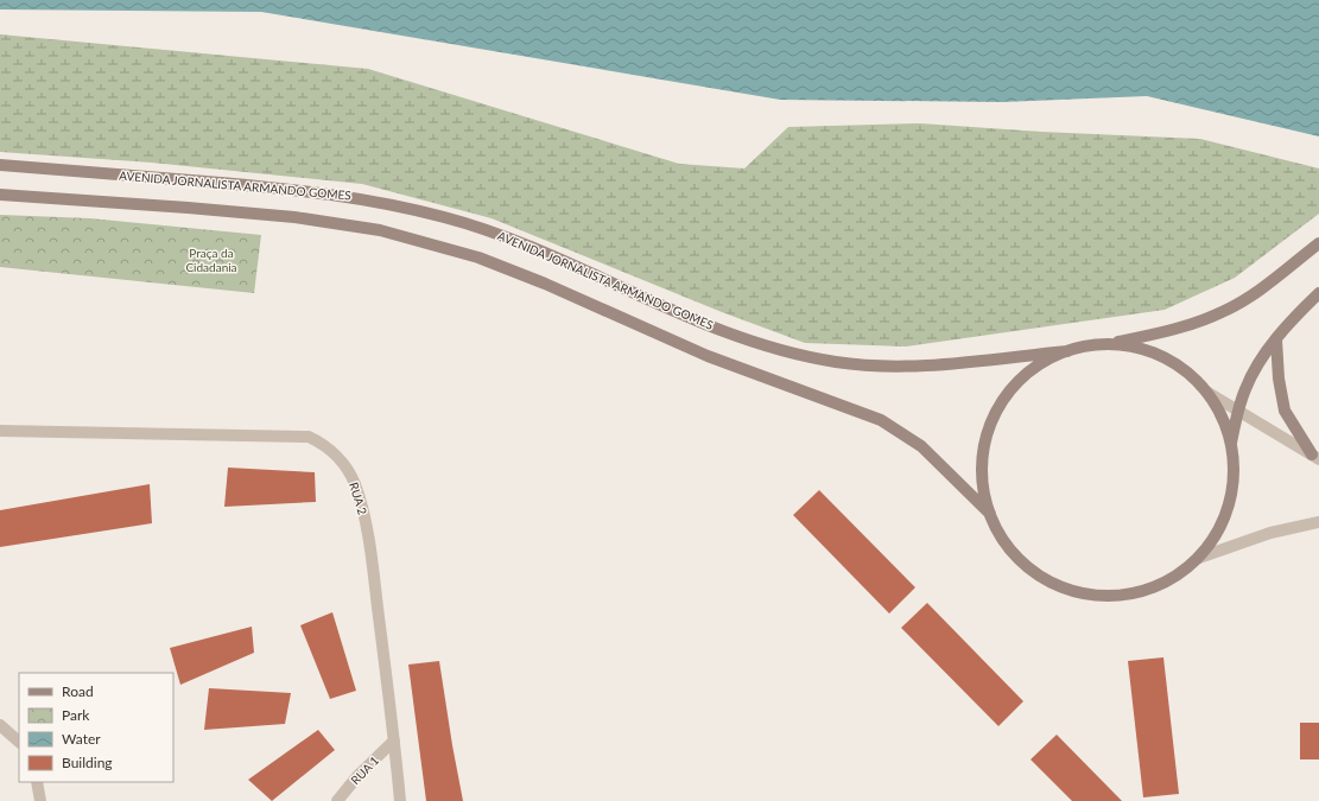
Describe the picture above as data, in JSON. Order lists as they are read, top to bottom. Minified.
{"streets":{"main road":["AVENIDA JORNALISTA ARMANDO GOMES"],"street":["RUA 2","RUA 1"]},"crossings":[["RUA 2","RUA 1"]],"parks":["Praça da Cidadania"],"legend":["Road","Park","Water","Building"]}
